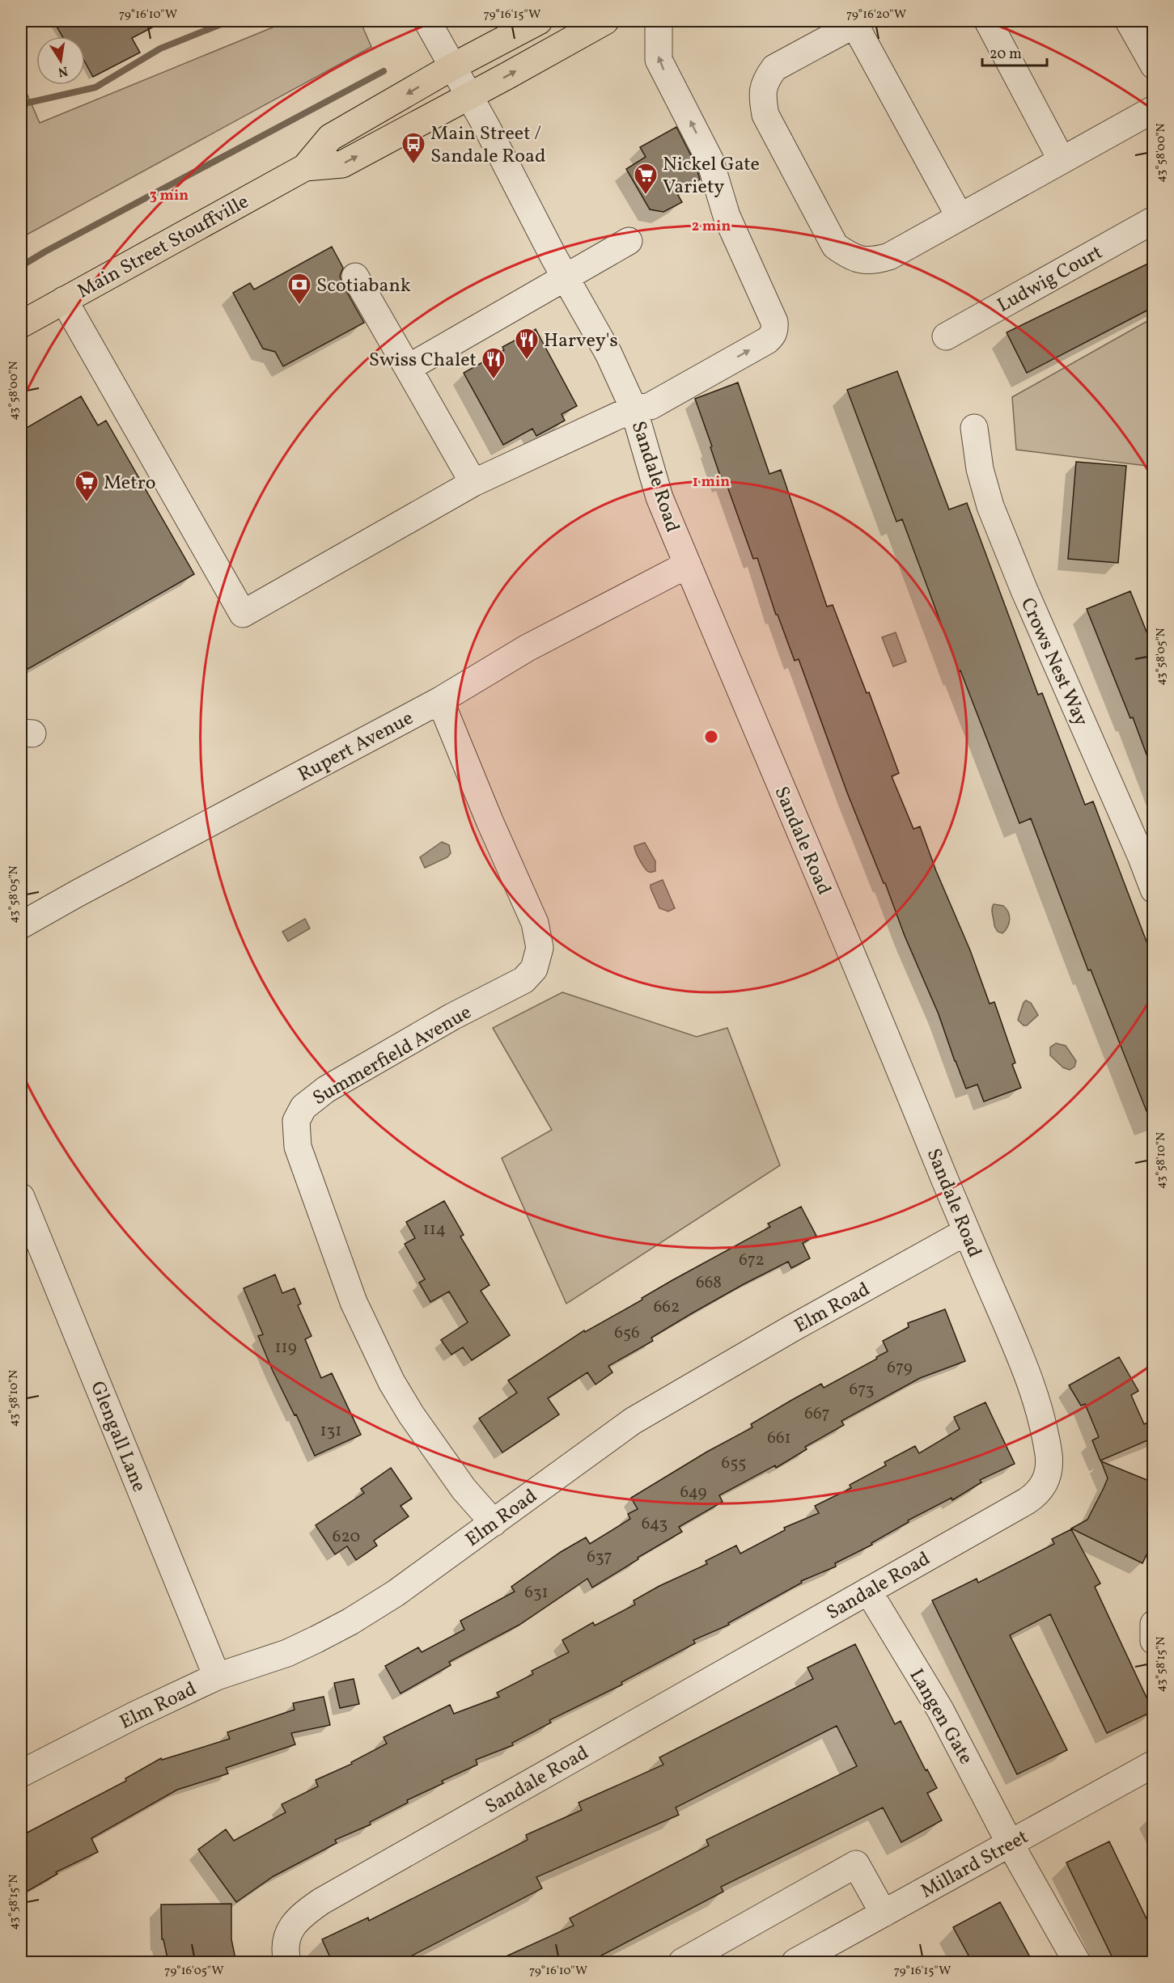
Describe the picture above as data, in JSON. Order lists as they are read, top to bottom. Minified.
{"streets":{"main road":["Main Street Stouffville"],"street":["Ludwig Court","Sandale Road","Crows Nest Way","Rupert Avenue","Summerfield Avenue","Elm Road","Glengall Lane","Langen Gate","Millard Street"]},"crossings":[["Main Street Stouffville","Sandale Road"],["Sandale Road","Rupert Avenue"],["Sandale Road","Elm Road"],["Sandale Road","Langen Gate"],["Rupert Avenue","Summerfield Avenue"],["Summerfield Avenue","Elm Road"],["Elm Road","Glengall Lane"],["Langen Gate","Millard Street"]],"places":{"bus stop":["Main Street / Sandale Road"],"supermarket":["Nickel Gate Variety","Metro"],"bank":["Scotiabank"],"restaurant":["Harvey's","Swiss Chalet"]},"house_numbers":["114","672","668","662","656","119","679","673","667","131","661","655","649","643","620","637","631"],"scale_bar":"20 m","north":"bottom","coordinates":["79°16'10\"W","79°16'15\"W","79°16'20\"W","43°58'00\"N","43°58'05\"N","43°58'10\"N","43°58'15\"N","79°16'05\"W"],"rings":["3 min","2 min","1 min"]}
